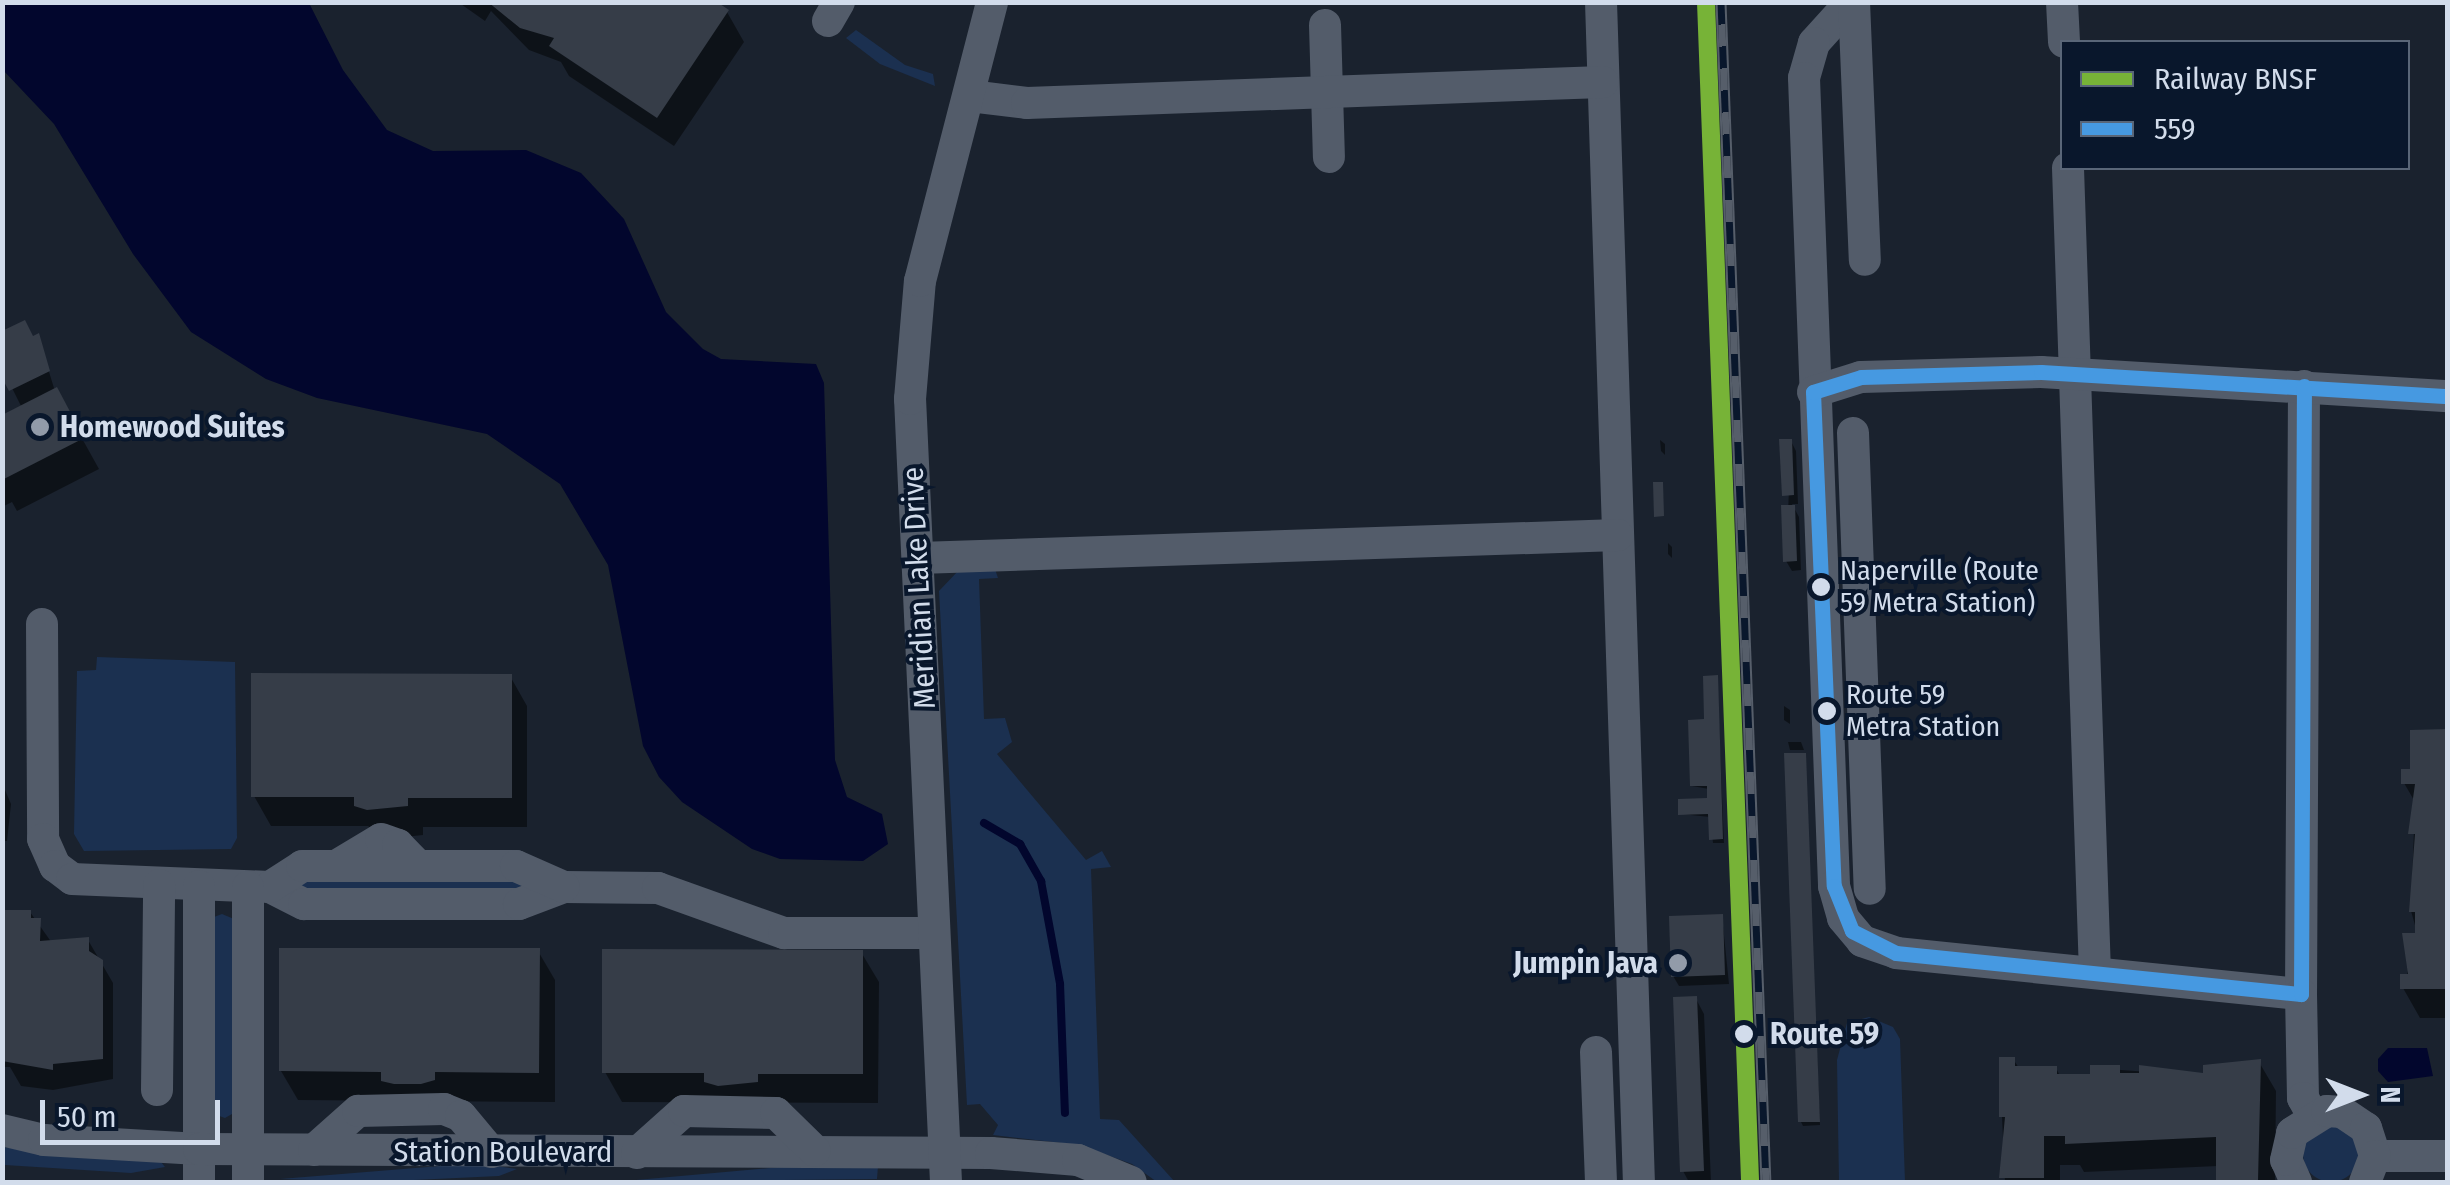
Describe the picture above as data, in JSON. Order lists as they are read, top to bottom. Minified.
{"streets":{"street":["Meridian Lake Drive","Station Boulevard"]},"crossings":[["Meridian Lake Drive","Station Boulevard"]],"places":["Homewood Suites","Naperville (Route 59 Metra Station)","Route 59 Metra Station","Jumpin Java","Route 59"],"lines":["rail line BNSF","transit line 559"],"legend":["Railway BNSF","559"],"scale_bar":"50 m","north":"right"}
